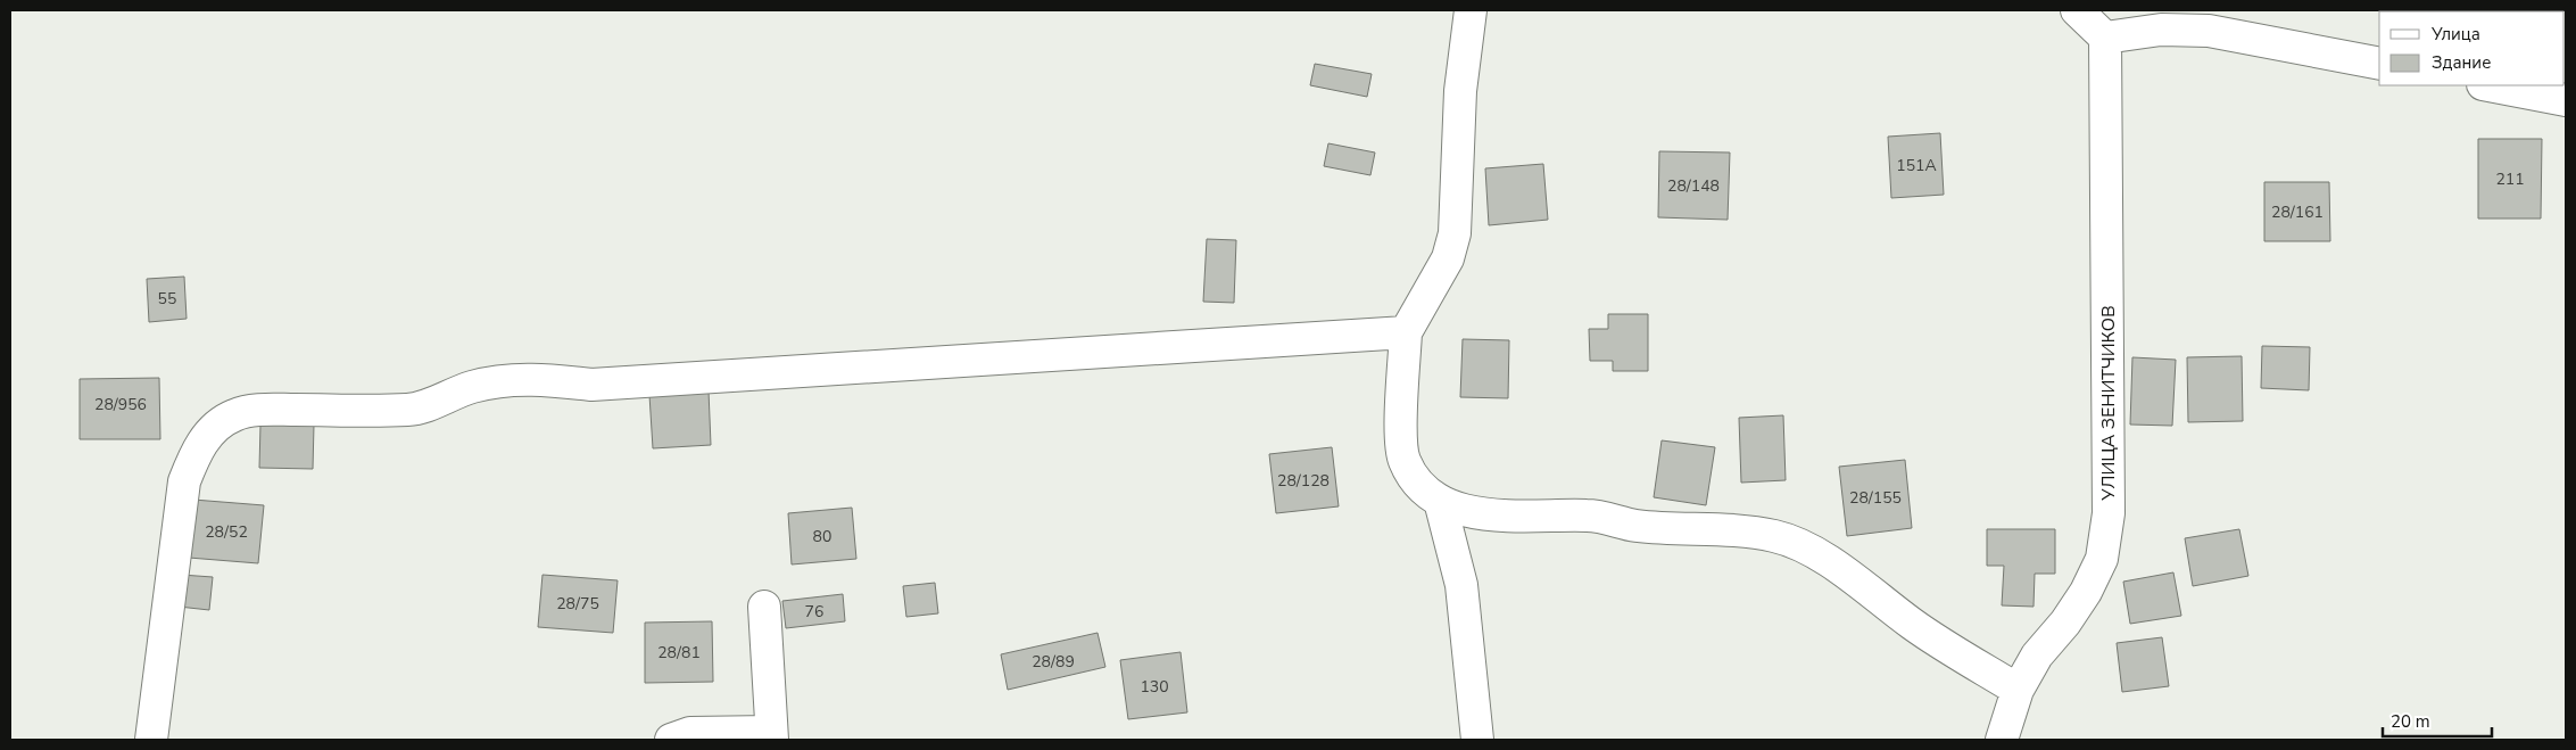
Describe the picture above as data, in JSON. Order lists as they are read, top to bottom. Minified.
{"streets":{"street":["УЛИЦА ЗЕНИТЧИКОВ"]},"house_numbers":["151А","211","28/148","28/161","55","28/956","28/128","28/155","28/52","80","28/75","76","28/81","28/89","130"],"legend":["Улица","Здание"],"scale_bar":"20 m"}
